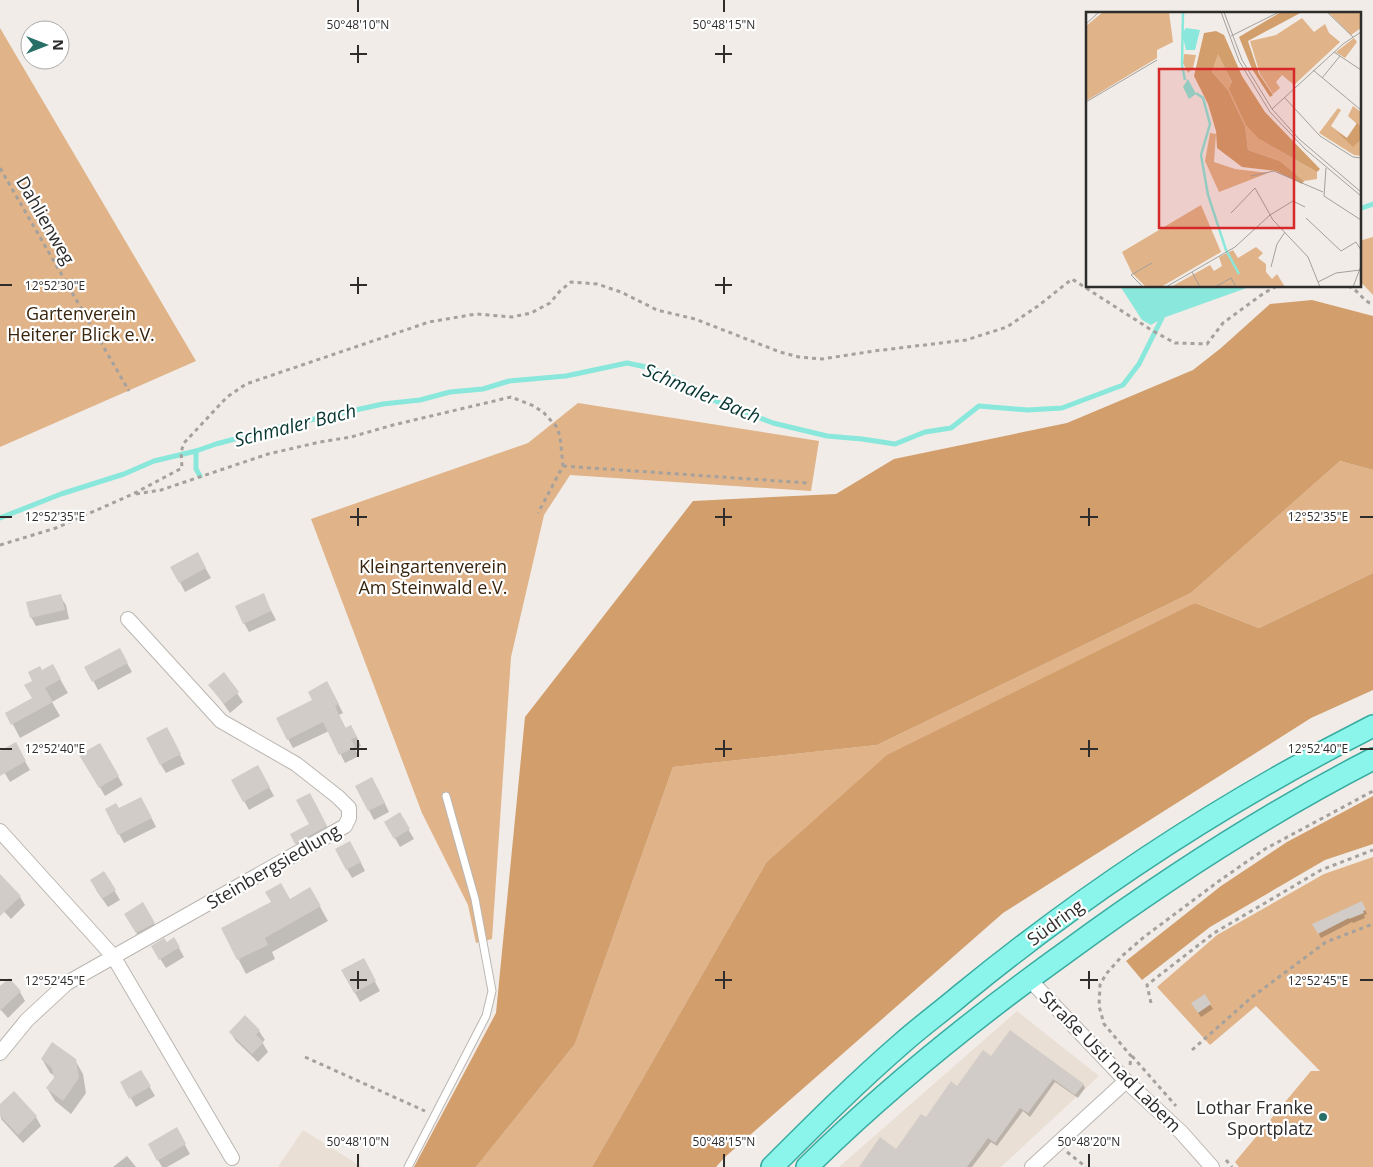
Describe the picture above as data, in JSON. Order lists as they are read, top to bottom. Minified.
{"streets":{"main road":["Südring"],"street":["Steinbergsiedlung","Straße Usti nad Labem"],"path":["Dahlienweg"]},"crossings":[["Südring","Straße Usti nad Labem"]],"water":["Schmaler Bach"],"parks":["Gartenverein Heiterer Blick e.V.","Kleingartenverein Am Steinwald e.V."],"places":["Lothar Franke Sportplatz"],"north":"right","coordinates":["50°48'10\"N","50°48'15\"N","12°52'30\"E","12°52'35\"E","12°52'40\"E","12°52'45\"E","50°48'20\"N"]}
